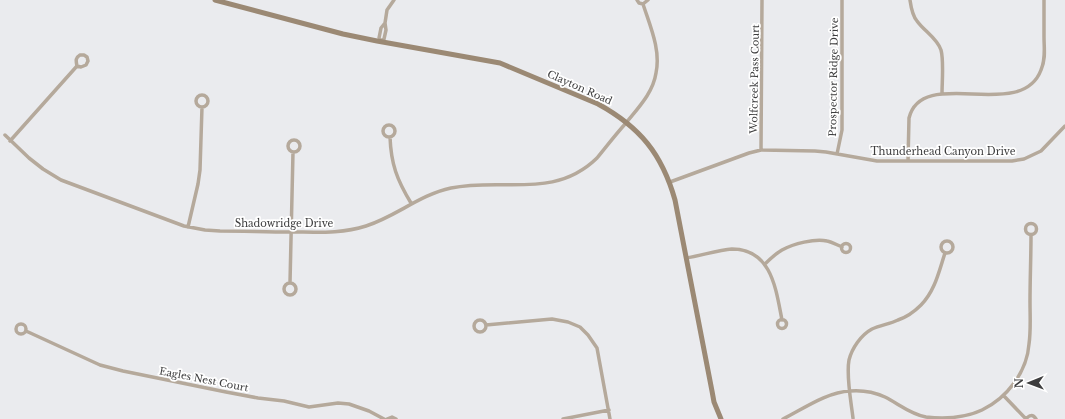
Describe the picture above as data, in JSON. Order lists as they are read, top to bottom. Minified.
{"streets":{"main road":["Clayton Road"],"street":["Prospector Ridge Drive","Wolfcreek Pass Court","Thunderhead Canyon Drive","Shadowridge Drive","Eagles Nest Court"]},"crossings":[["Prospector Ridge Drive","Thunderhead Canyon Drive"],["Wolfcreek Pass Court","Thunderhead Canyon Drive"],["Clayton Road","Thunderhead Canyon Drive"],["Clayton Road","Shadowridge Drive"]],"north":"left"}
